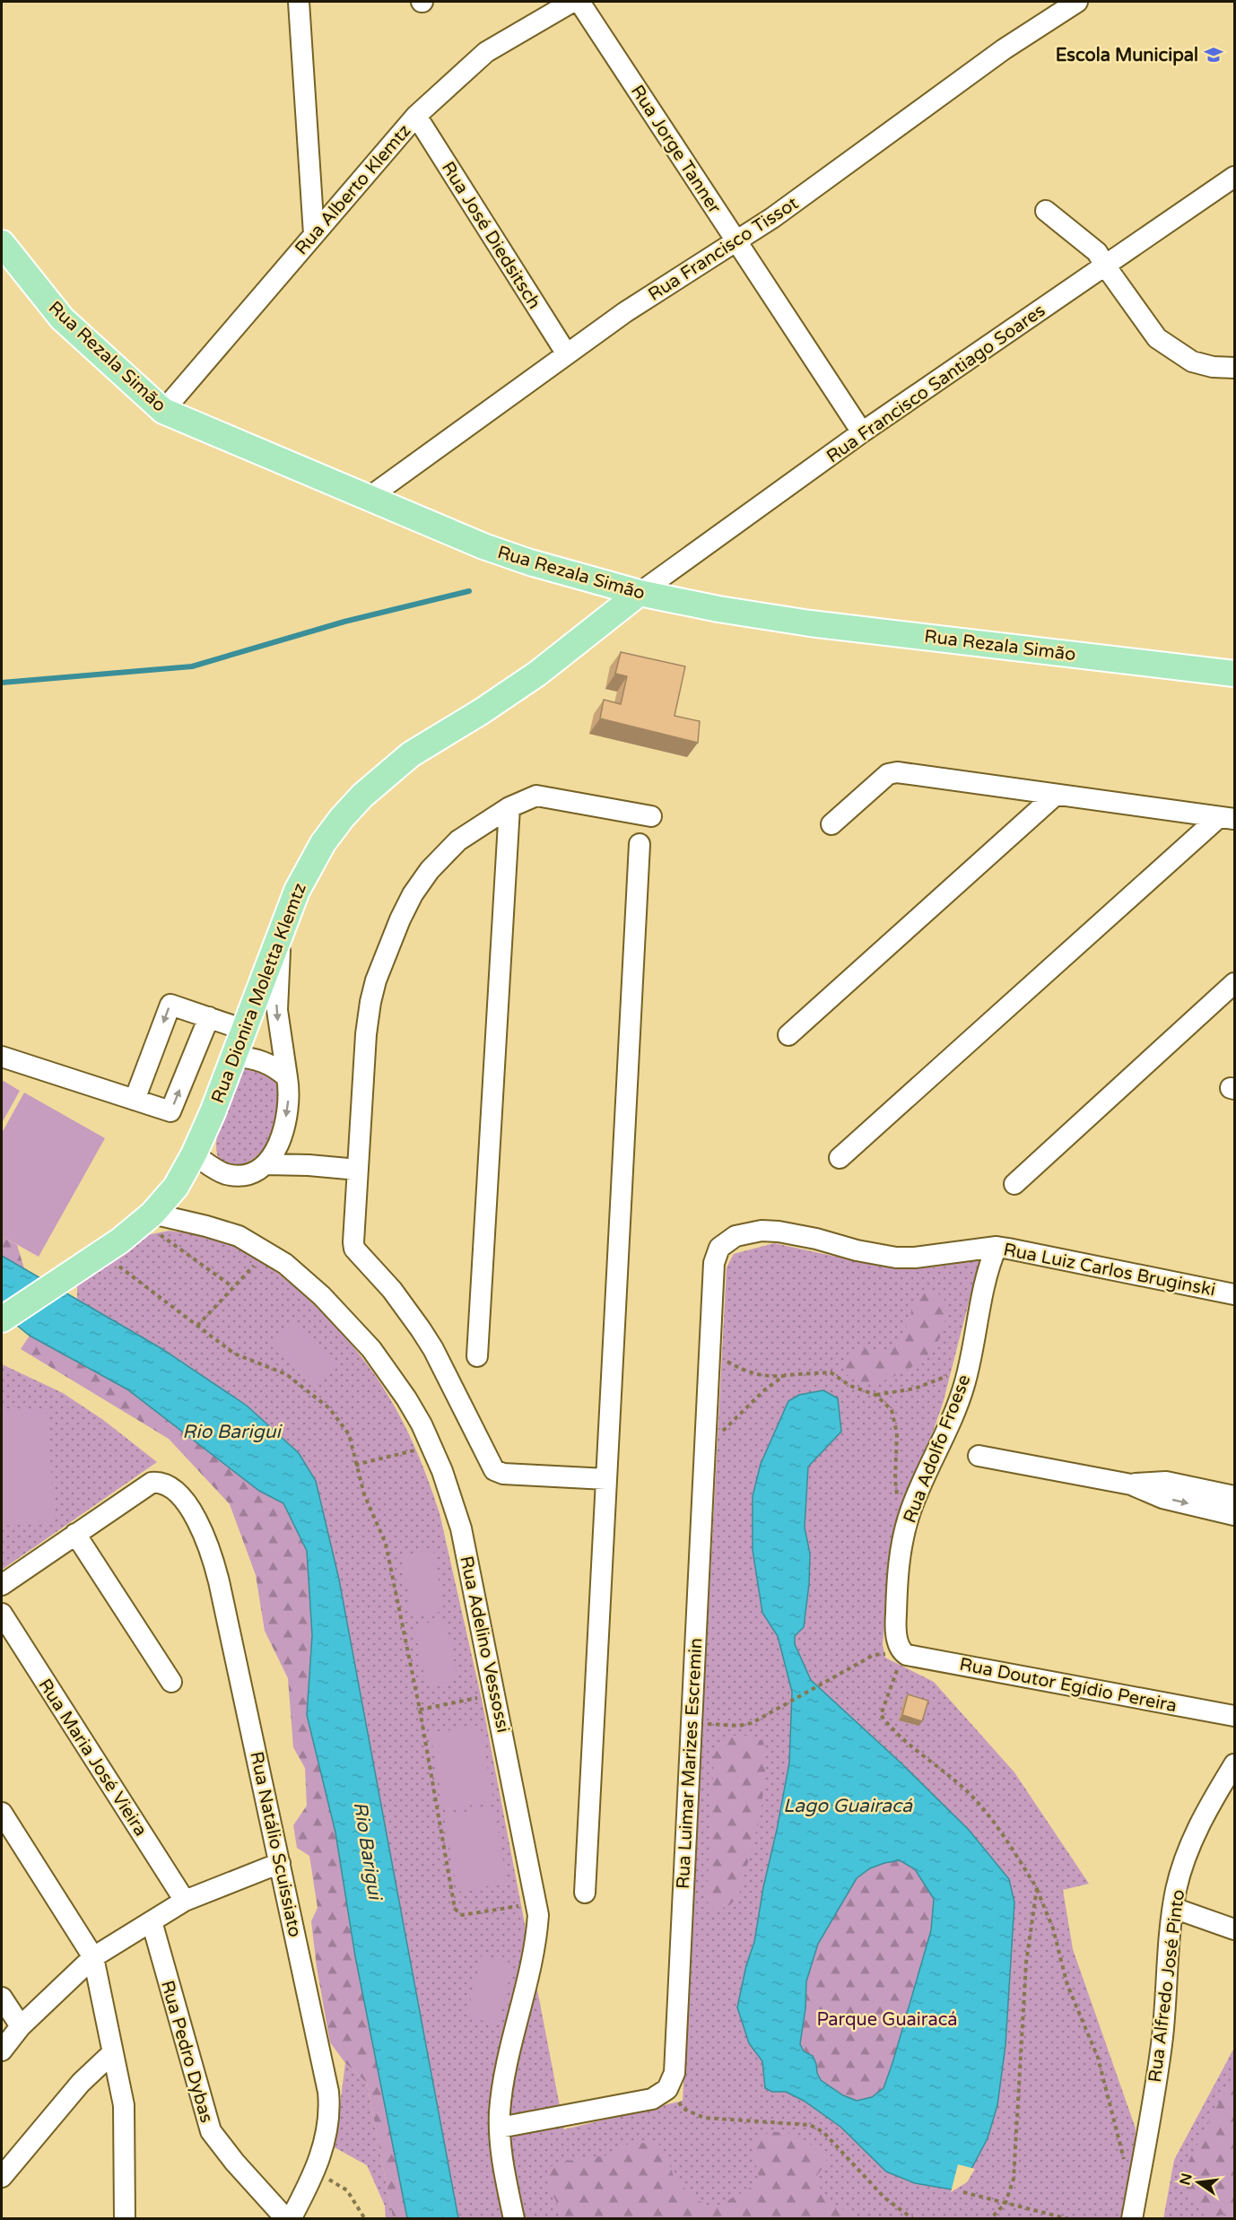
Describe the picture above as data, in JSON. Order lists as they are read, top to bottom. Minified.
{"streets":{"main road":["Rua Rezala Simão","Rua Dionira Moletta Klemtz"],"street":["Rua Jorge Tanner","Rua Alberto Klemtz","Rua José Diedsitsch","Rua Francisco Tissot","Rua Francisco Santiago Soares","Rua Luiz Carlos Bruginski","Rua Adolfo Froese","Rua Adelino Vessossi","Rua Doutor Egídio Pereira","Rua Maria José Vieira","Rua Luimar Marizes Escremin","Rua Natálio Scuissiato","Rua Alfredo José Pinto","Rua Pedro Dybas"]},"crossings":[["Rua Jorge Tanner","Rua Francisco Tissot"],["Rua Jorge Tanner","Rua Francisco Santiago Soares"],["Rua Alberto Klemtz","Rua José Diedsitsch"],["Rua Alberto Klemtz","Rua Rezala Simão"],["Rua José Diedsitsch","Rua Francisco Tissot"],["Rua Francisco Tissot","Rua Rezala Simão"],["Rua Rezala Simão","Rua Francisco Santiago Soares"],["Rua Rezala Simão","Rua Dionira Moletta Klemtz"],["Rua Francisco Santiago Soares","Rua Dionira Moletta Klemtz"],["Rua Dionira Moletta Klemtz","Rua Adelino Vessossi"],["Rua Luiz Carlos Bruginski","Rua Adolfo Froese"],["Rua Luiz Carlos Bruginski","Rua Luimar Marizes Escremin"],["Rua Adolfo Froese","Rua Doutor Egídio Pereira"]],"water":["Rio Barigui","Lago Guairacá"],"parks":["Parque Guairacá"],"places":{"school or university":["Escola Municipal"]},"north":"left"}
